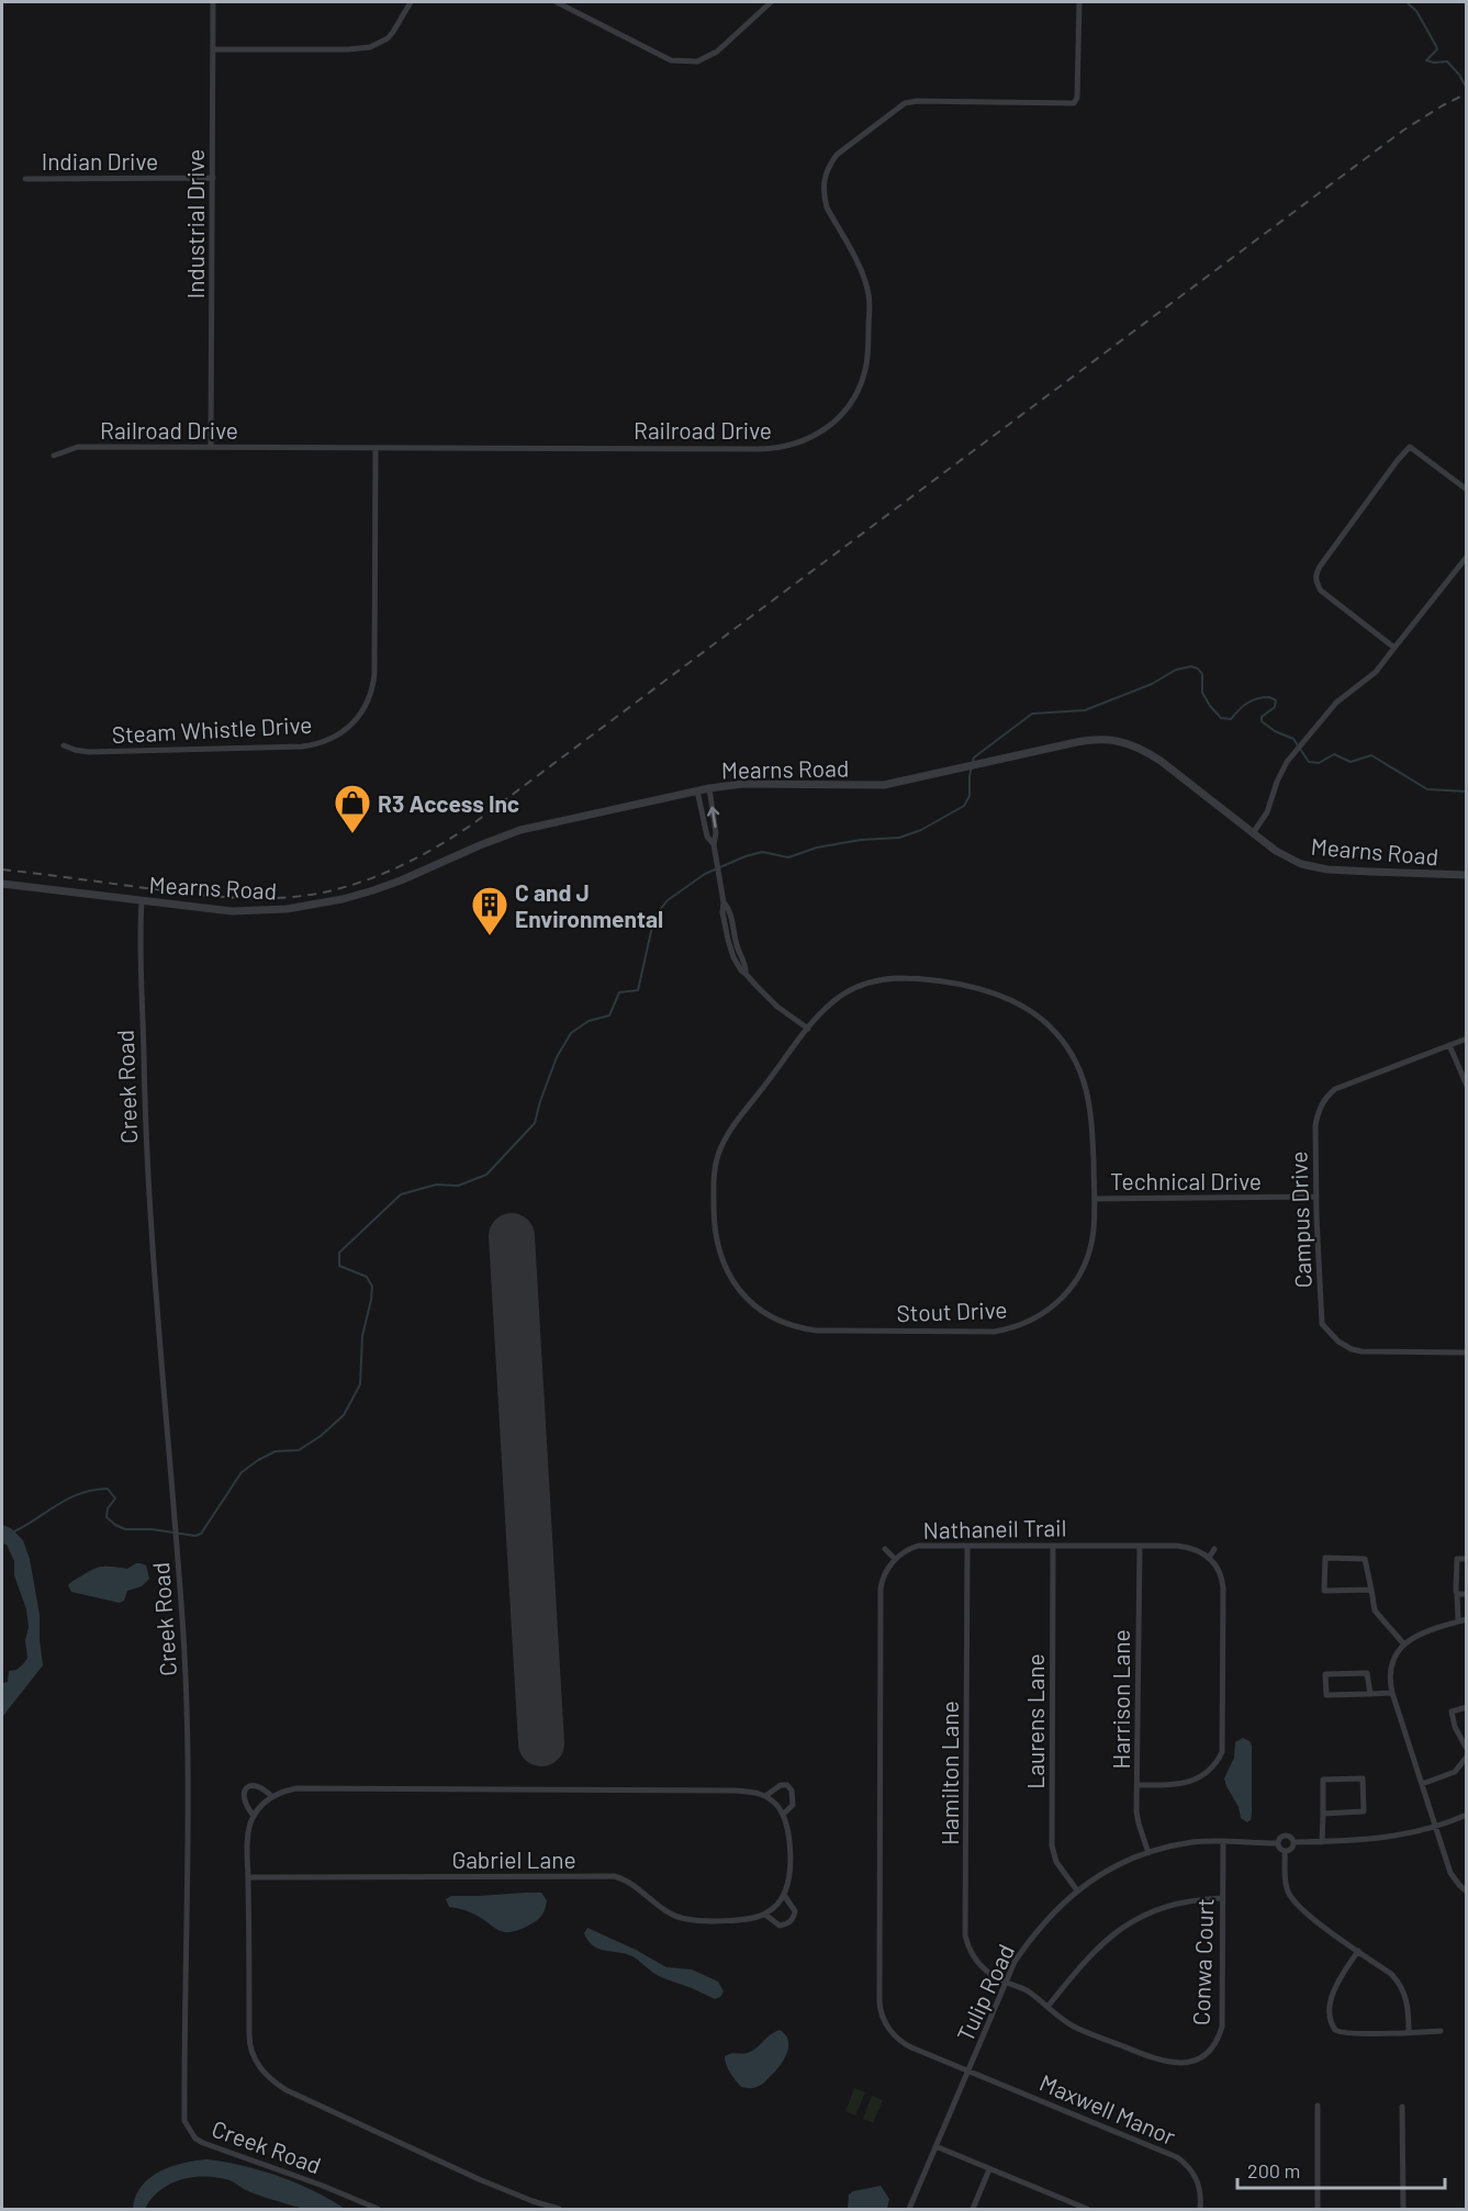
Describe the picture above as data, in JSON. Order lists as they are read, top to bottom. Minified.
{"streets":{"street":["Indian Drive","Industrial Drive","Railroad Drive","Steam Whistle Drive","Mearns Road","Creek Road","Technical Drive","Campus Drive","Stout Drive","Nathaneil Trail","Harrison Lane","Laurens Lane","Hamilton Lane","Gabriel Lane","Conwa Court","Tulip Road","Maxwell Manor"]},"crossings":[["Indian Drive","Industrial Drive"],["Industrial Drive","Railroad Drive"],["Railroad Drive","Steam Whistle Drive"],["Mearns Road","Creek Road"],["Technical Drive","Campus Drive"],["Technical Drive","Stout Drive"],["Nathaneil Trail","Harrison Lane"],["Nathaneil Trail","Laurens Lane"],["Nathaneil Trail","Hamilton Lane"],["Nathaneil Trail","Tulip Road"],["Nathaneil Trail","Maxwell Manor"],["Harrison Lane","Tulip Road"],["Laurens Lane","Tulip Road"],["Hamilton Lane","Conwa Court"],["Hamilton Lane","Tulip Road"],["Conwa Court","Tulip Road"],["Tulip Road","Maxwell Manor"]],"places":{"shop":["R3 Access Inc"],"building":["C and J Environmental"]},"scale_bar":"200 m"}
